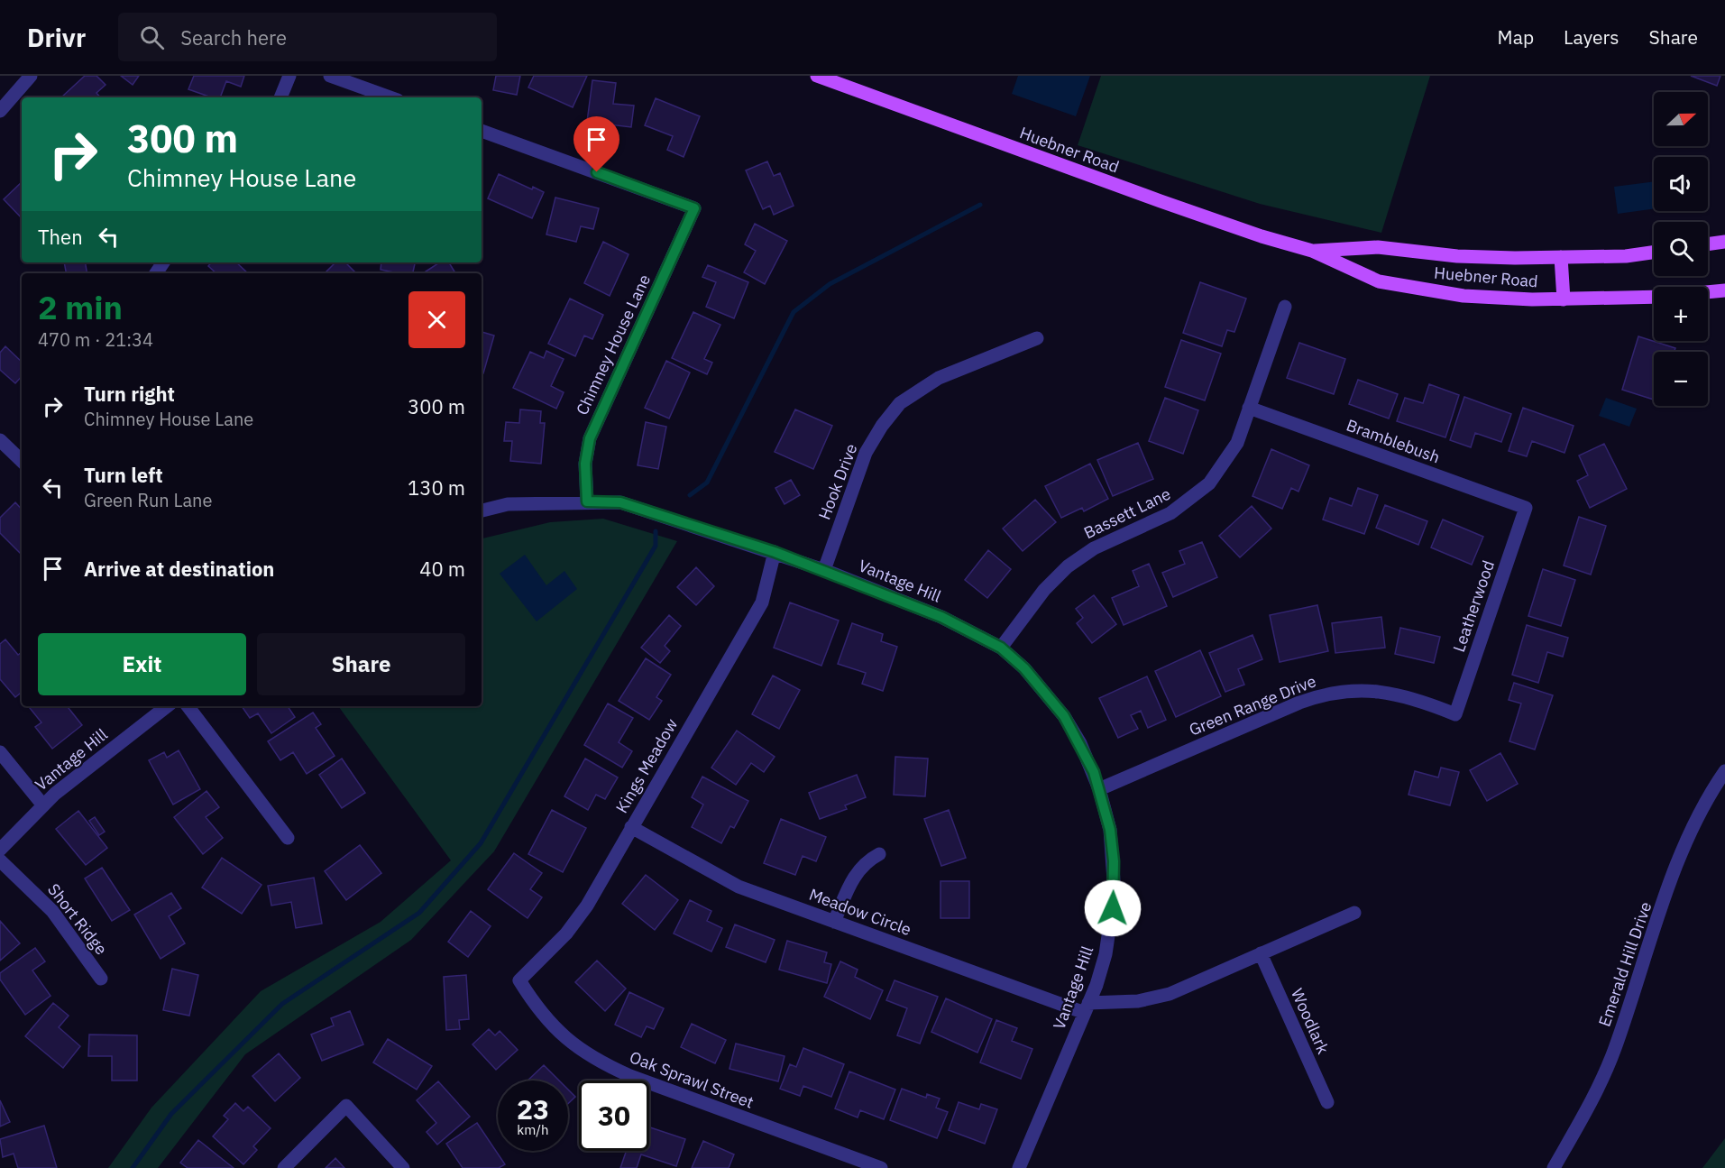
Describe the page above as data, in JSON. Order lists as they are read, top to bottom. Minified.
{"streets":{"main road":["Huebner Road"],"street":["Chimney House Lane","Bramblebush","Hook Drive","Bassett Lane","Vantage Hill","Leatherwood","Green Range Drive","Kings Meadow","Meadow Circle","Short Ridge","Emerald Hill Drive","Woodlark","Oak Sprawl Street"]},"crossings":[["Chimney House Lane","Vantage Hill"],["Bramblebush","Bassett Lane"],["Bramblebush","Leatherwood"],["Hook Drive","Vantage Hill"],["Bassett Lane","Vantage Hill"],["Vantage Hill","Green Range Drive"],["Vantage Hill","Kings Meadow"],["Vantage Hill","Meadow Circle"],["Leatherwood","Green Range Drive"],["Kings Meadow","Meadow Circle"],["Kings Meadow","Oak Sprawl Street"],["Meadow Circle","Woodlark"]],"north":"right","page":{"header":"Drivr","search":"Search here","nav":["Map","Layers","Share"],"map_buttons":["+","−"],"turn":["300 m","Chimney House Lane"],"then":"Then","heading":["2 min","470 m · 21:34"],"list":[{"name":"Turn right","note":"Chimney House Lane","value":"300 m"},{"name":"Turn left","note":"Green Run Lane","value":"130 m"},{"name":"Arrive at destination","value":"40 m"}],"buttons":["Exit","Share"],"speed":"23 km/h","limit":"30"}}
